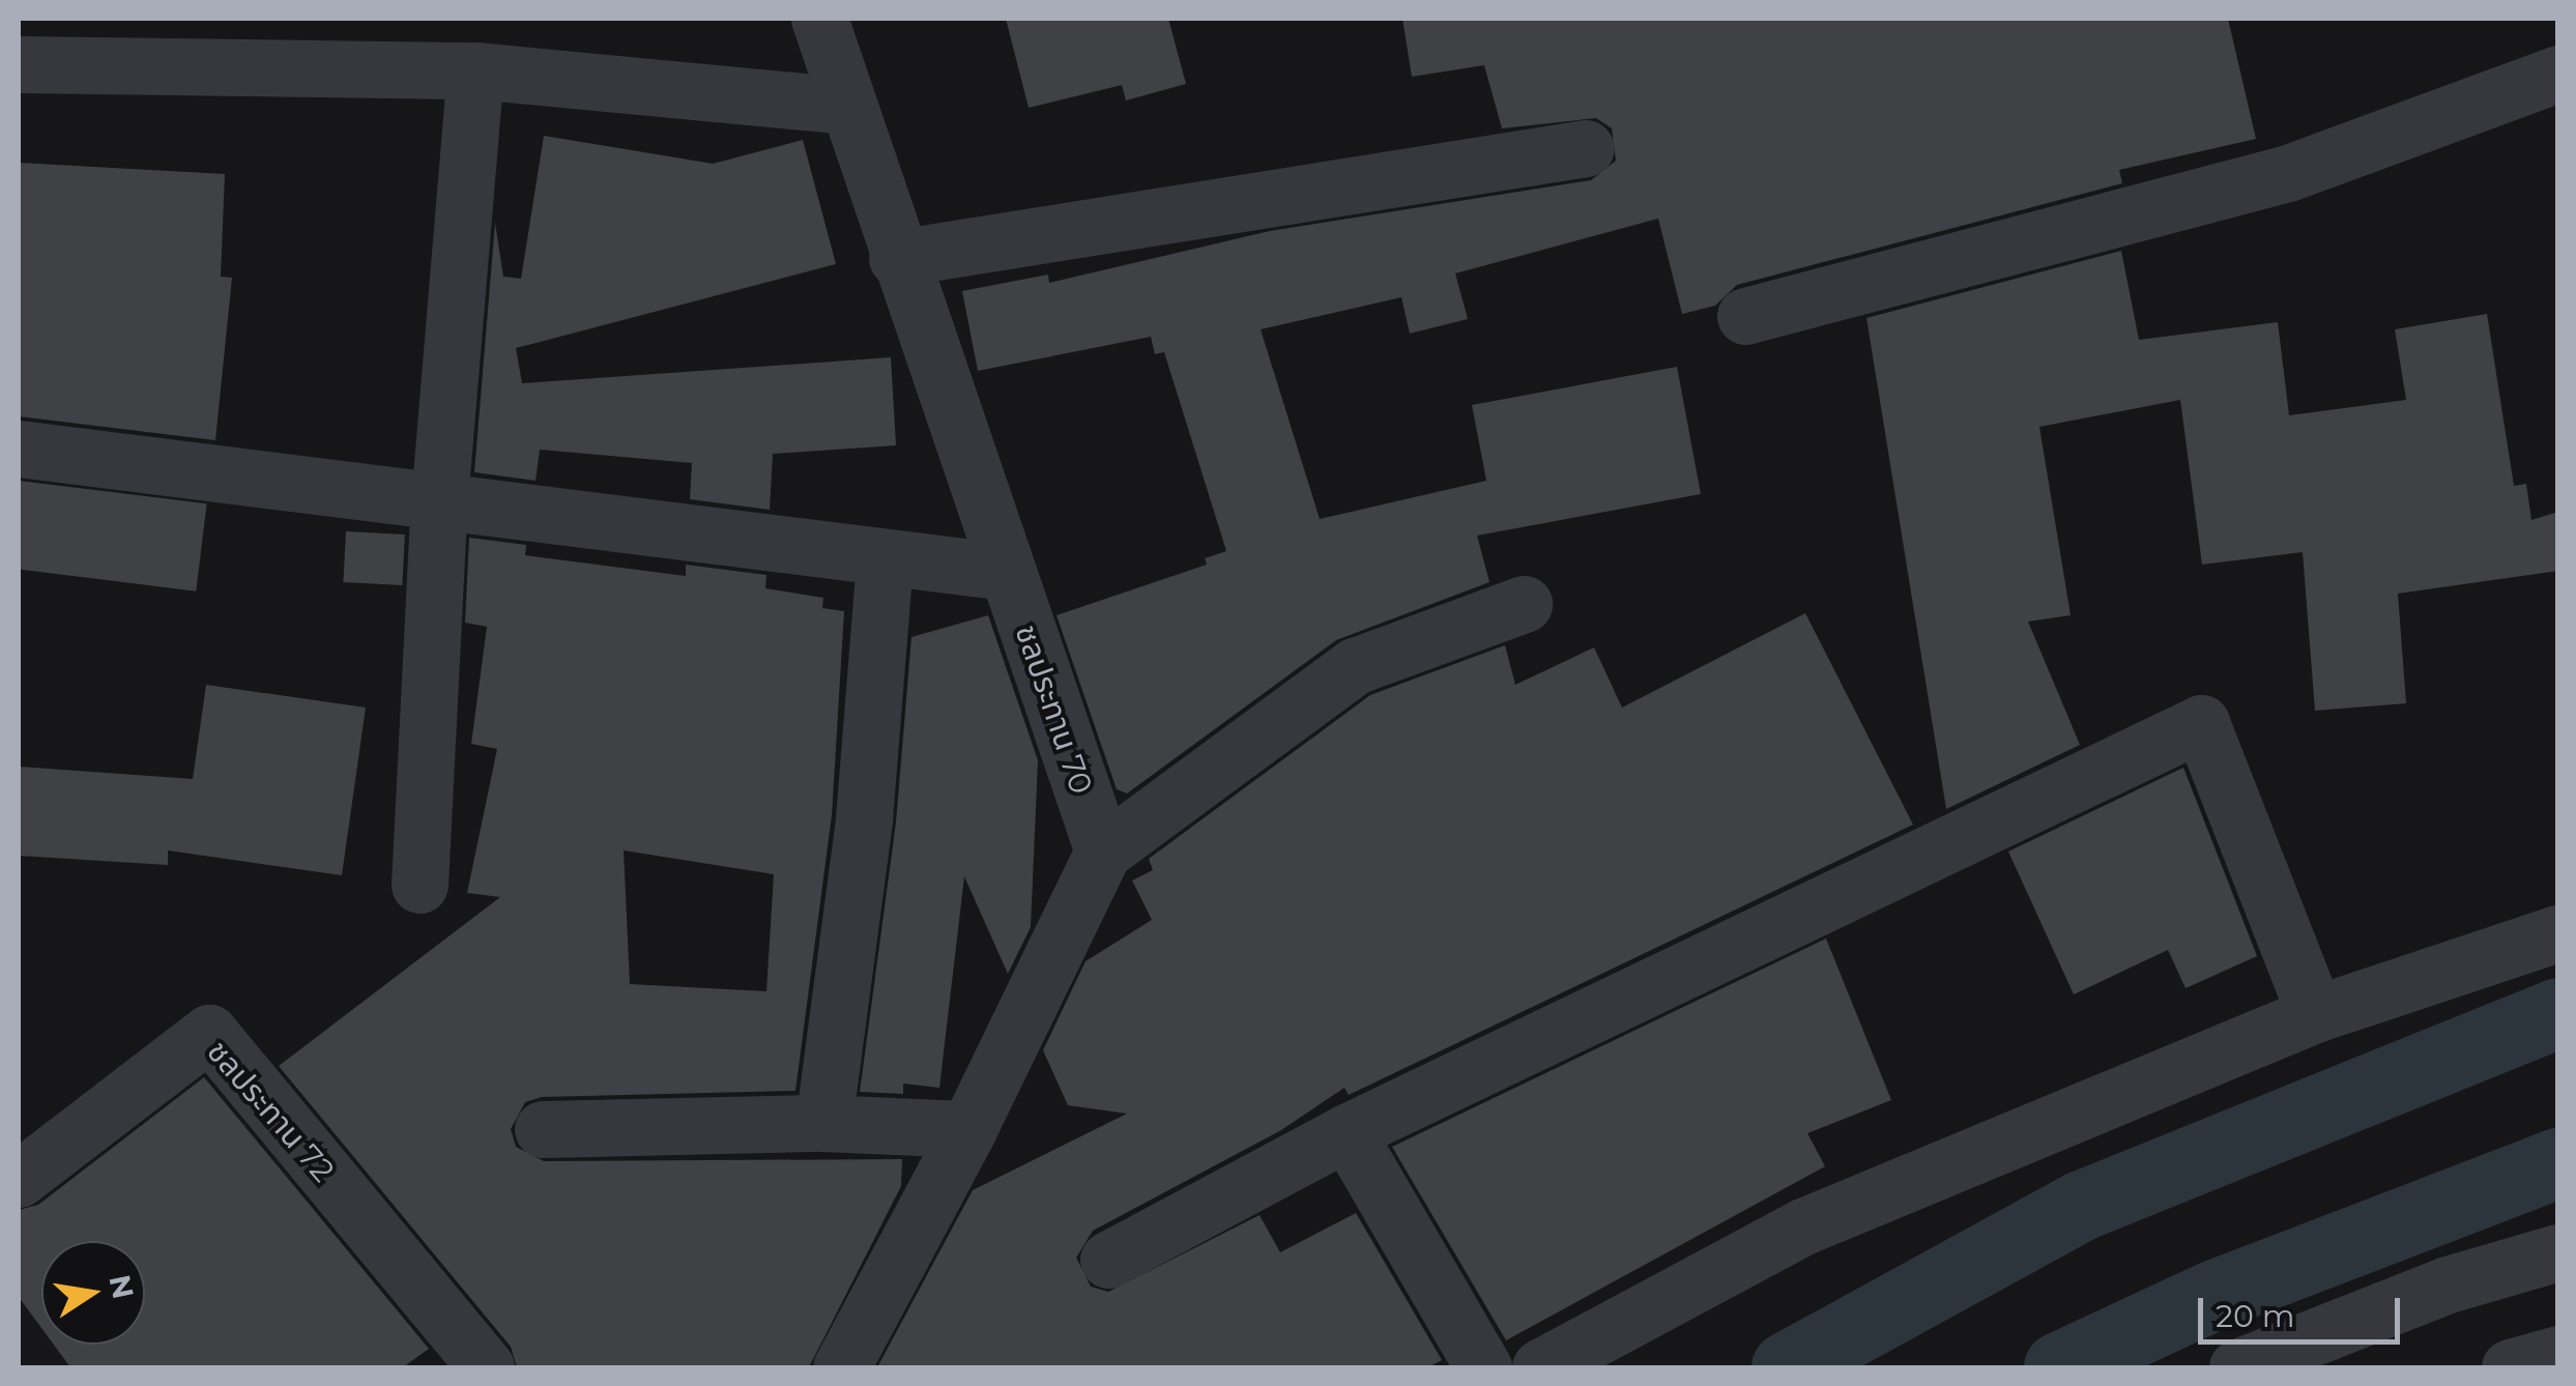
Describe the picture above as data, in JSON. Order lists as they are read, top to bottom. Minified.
{"streets":{"street":["ชลประทาน 70","ชลประทาน 72"]},"scale_bar":"20 m","north":"right"}
